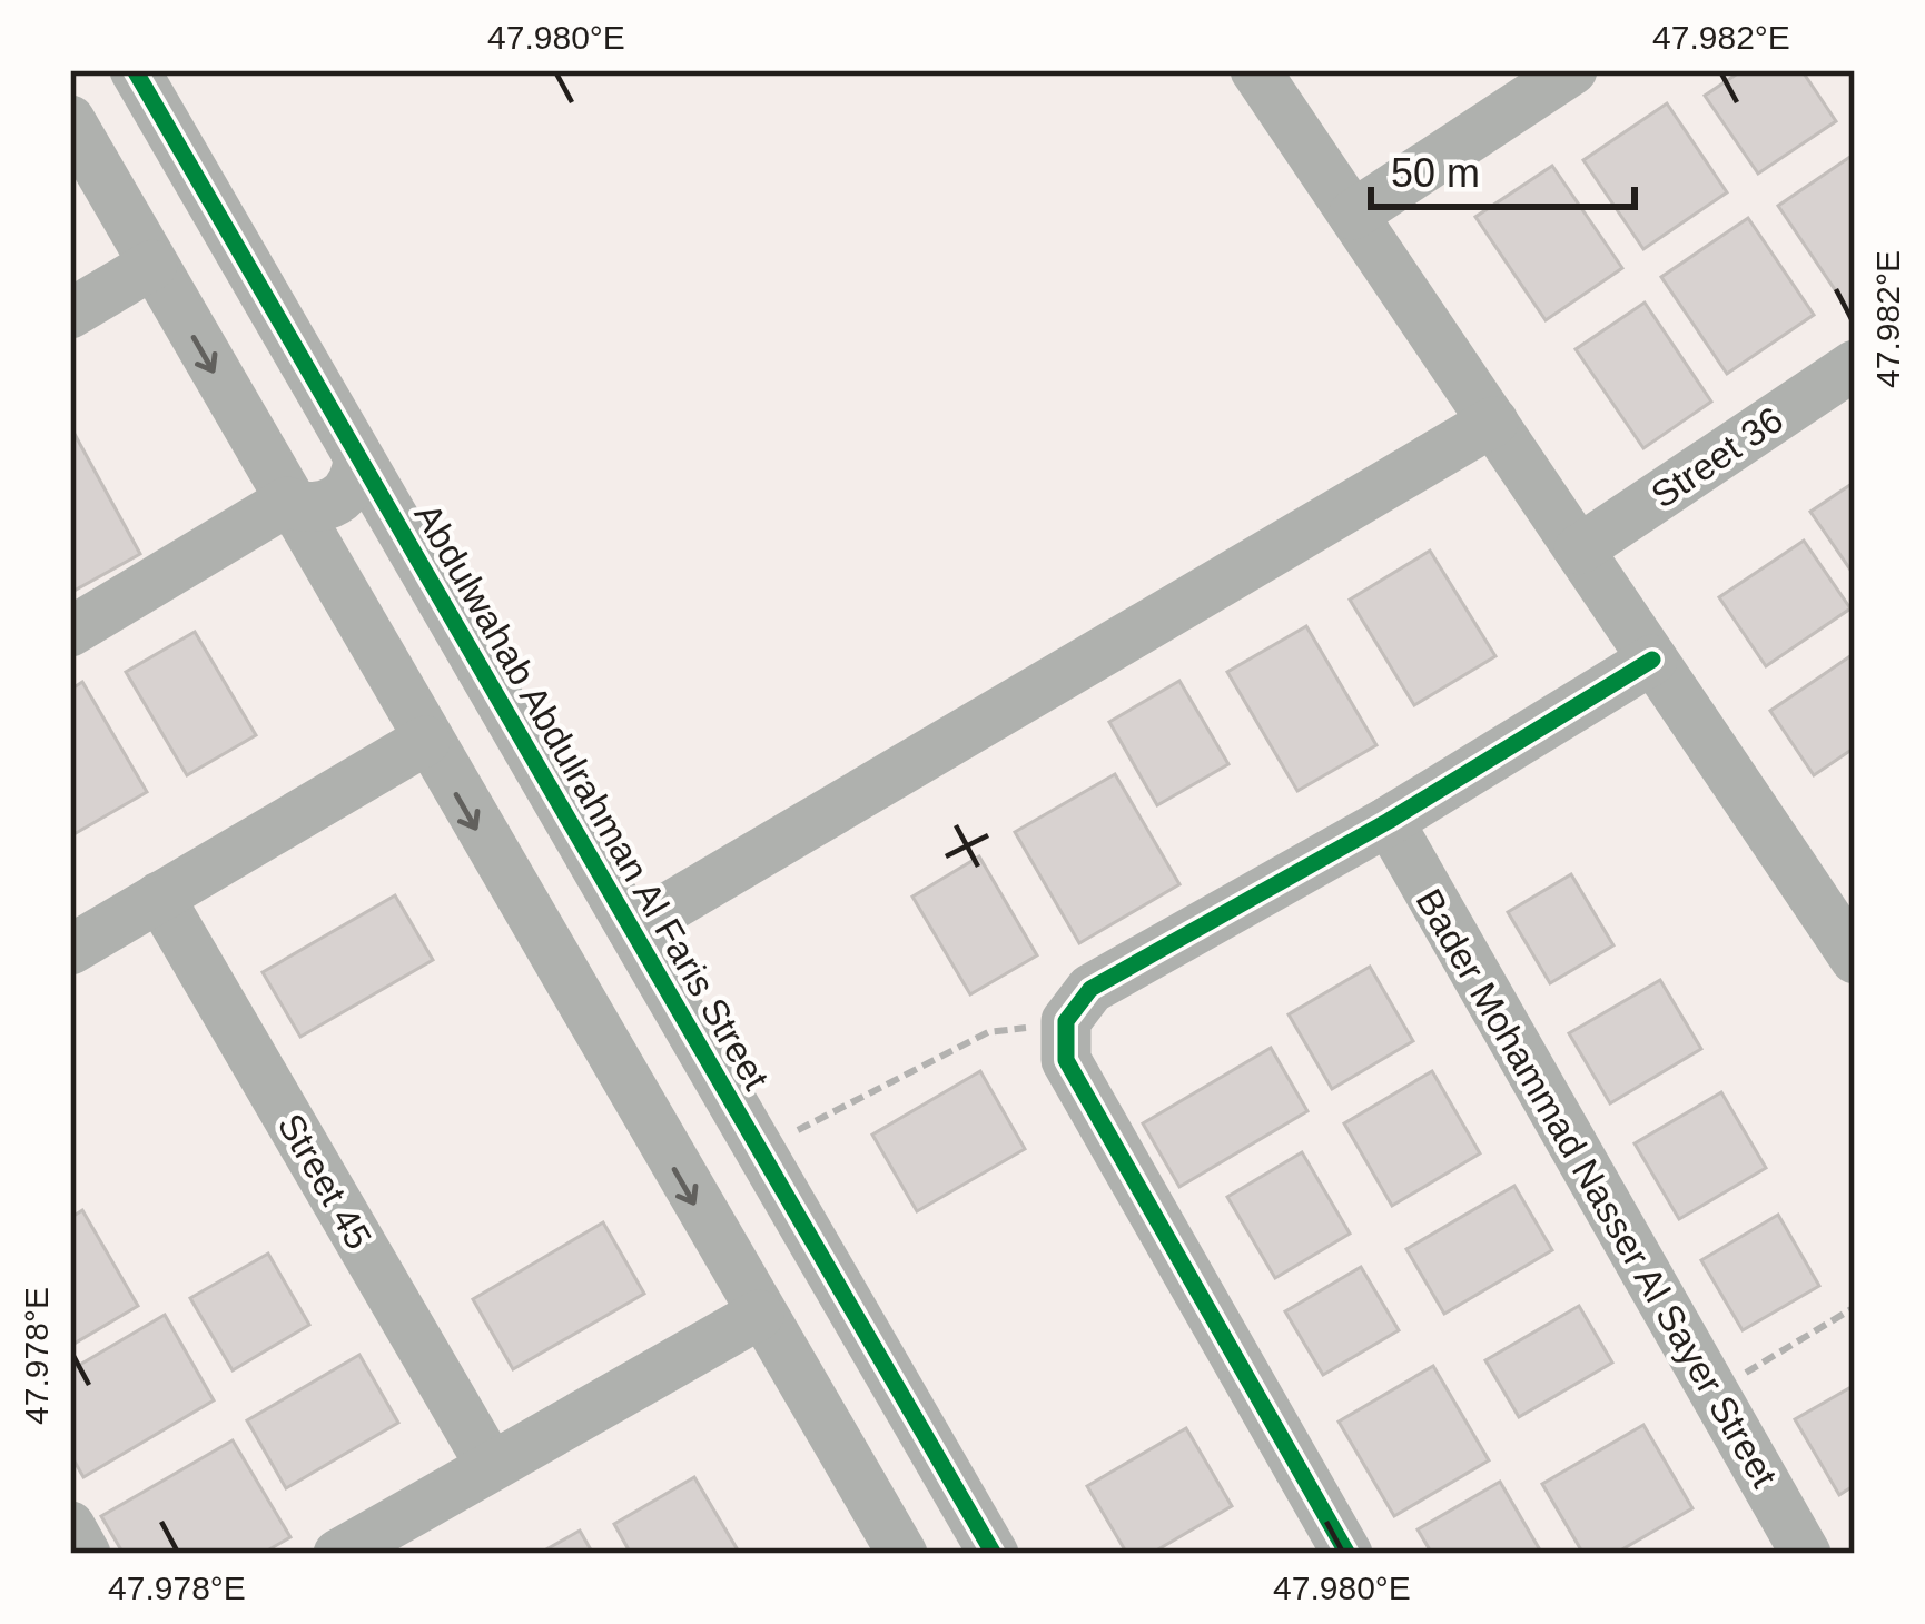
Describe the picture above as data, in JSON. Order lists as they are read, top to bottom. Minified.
{"streets":{"street":["Street 36","Abdulwahab Abdulrahman Al Faris Street","Street 45","Bader Mohammad Nasser Al Sayer Street"]},"scale_bar":"50 m","coordinates":["47.980°E","47.982°E","47.978°E"]}
